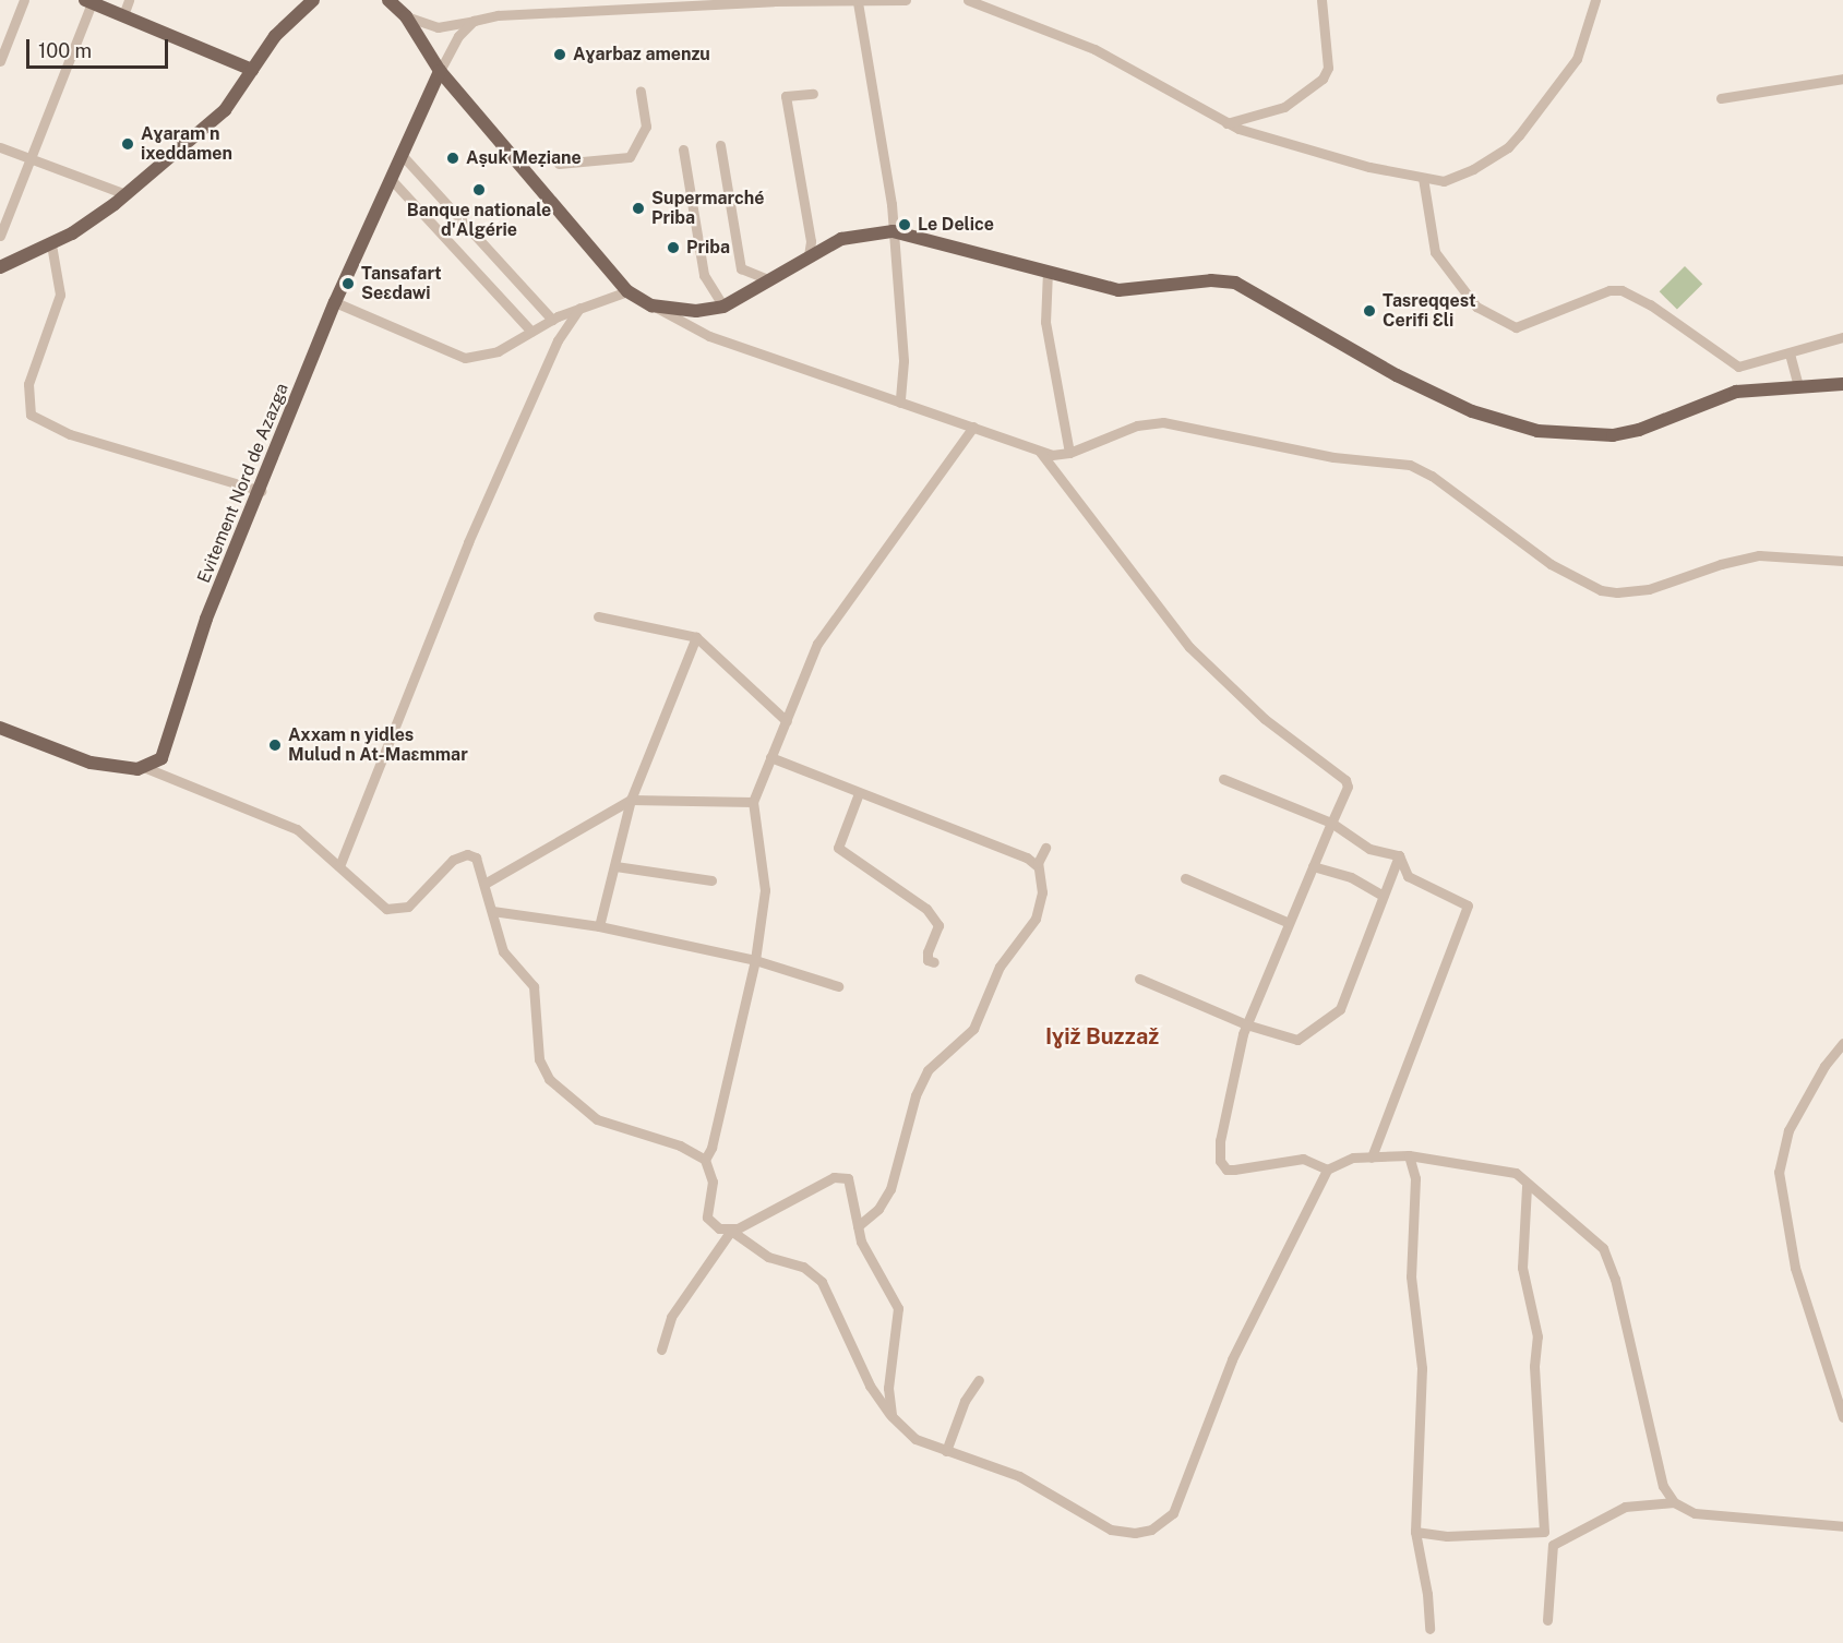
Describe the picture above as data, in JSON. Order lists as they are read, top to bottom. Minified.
{"streets":{"main road":["Evitement Nord de Azazga"]},"districts":["Iɣiž Buzzaž"],"places":["Aɣarbaz amenzu","Aɣaram n ixeddamen","Aṣuk Meẓiane","Banque nationale d'Algérie","Supermarché Priba","Le Delice","Priba","Tansafart Seɛdawi","Tasreqqest Cerifi Ɛli","Axxam n yidles Mulud n At-Maɛmmar"],"scale_bar":"100 m"}
